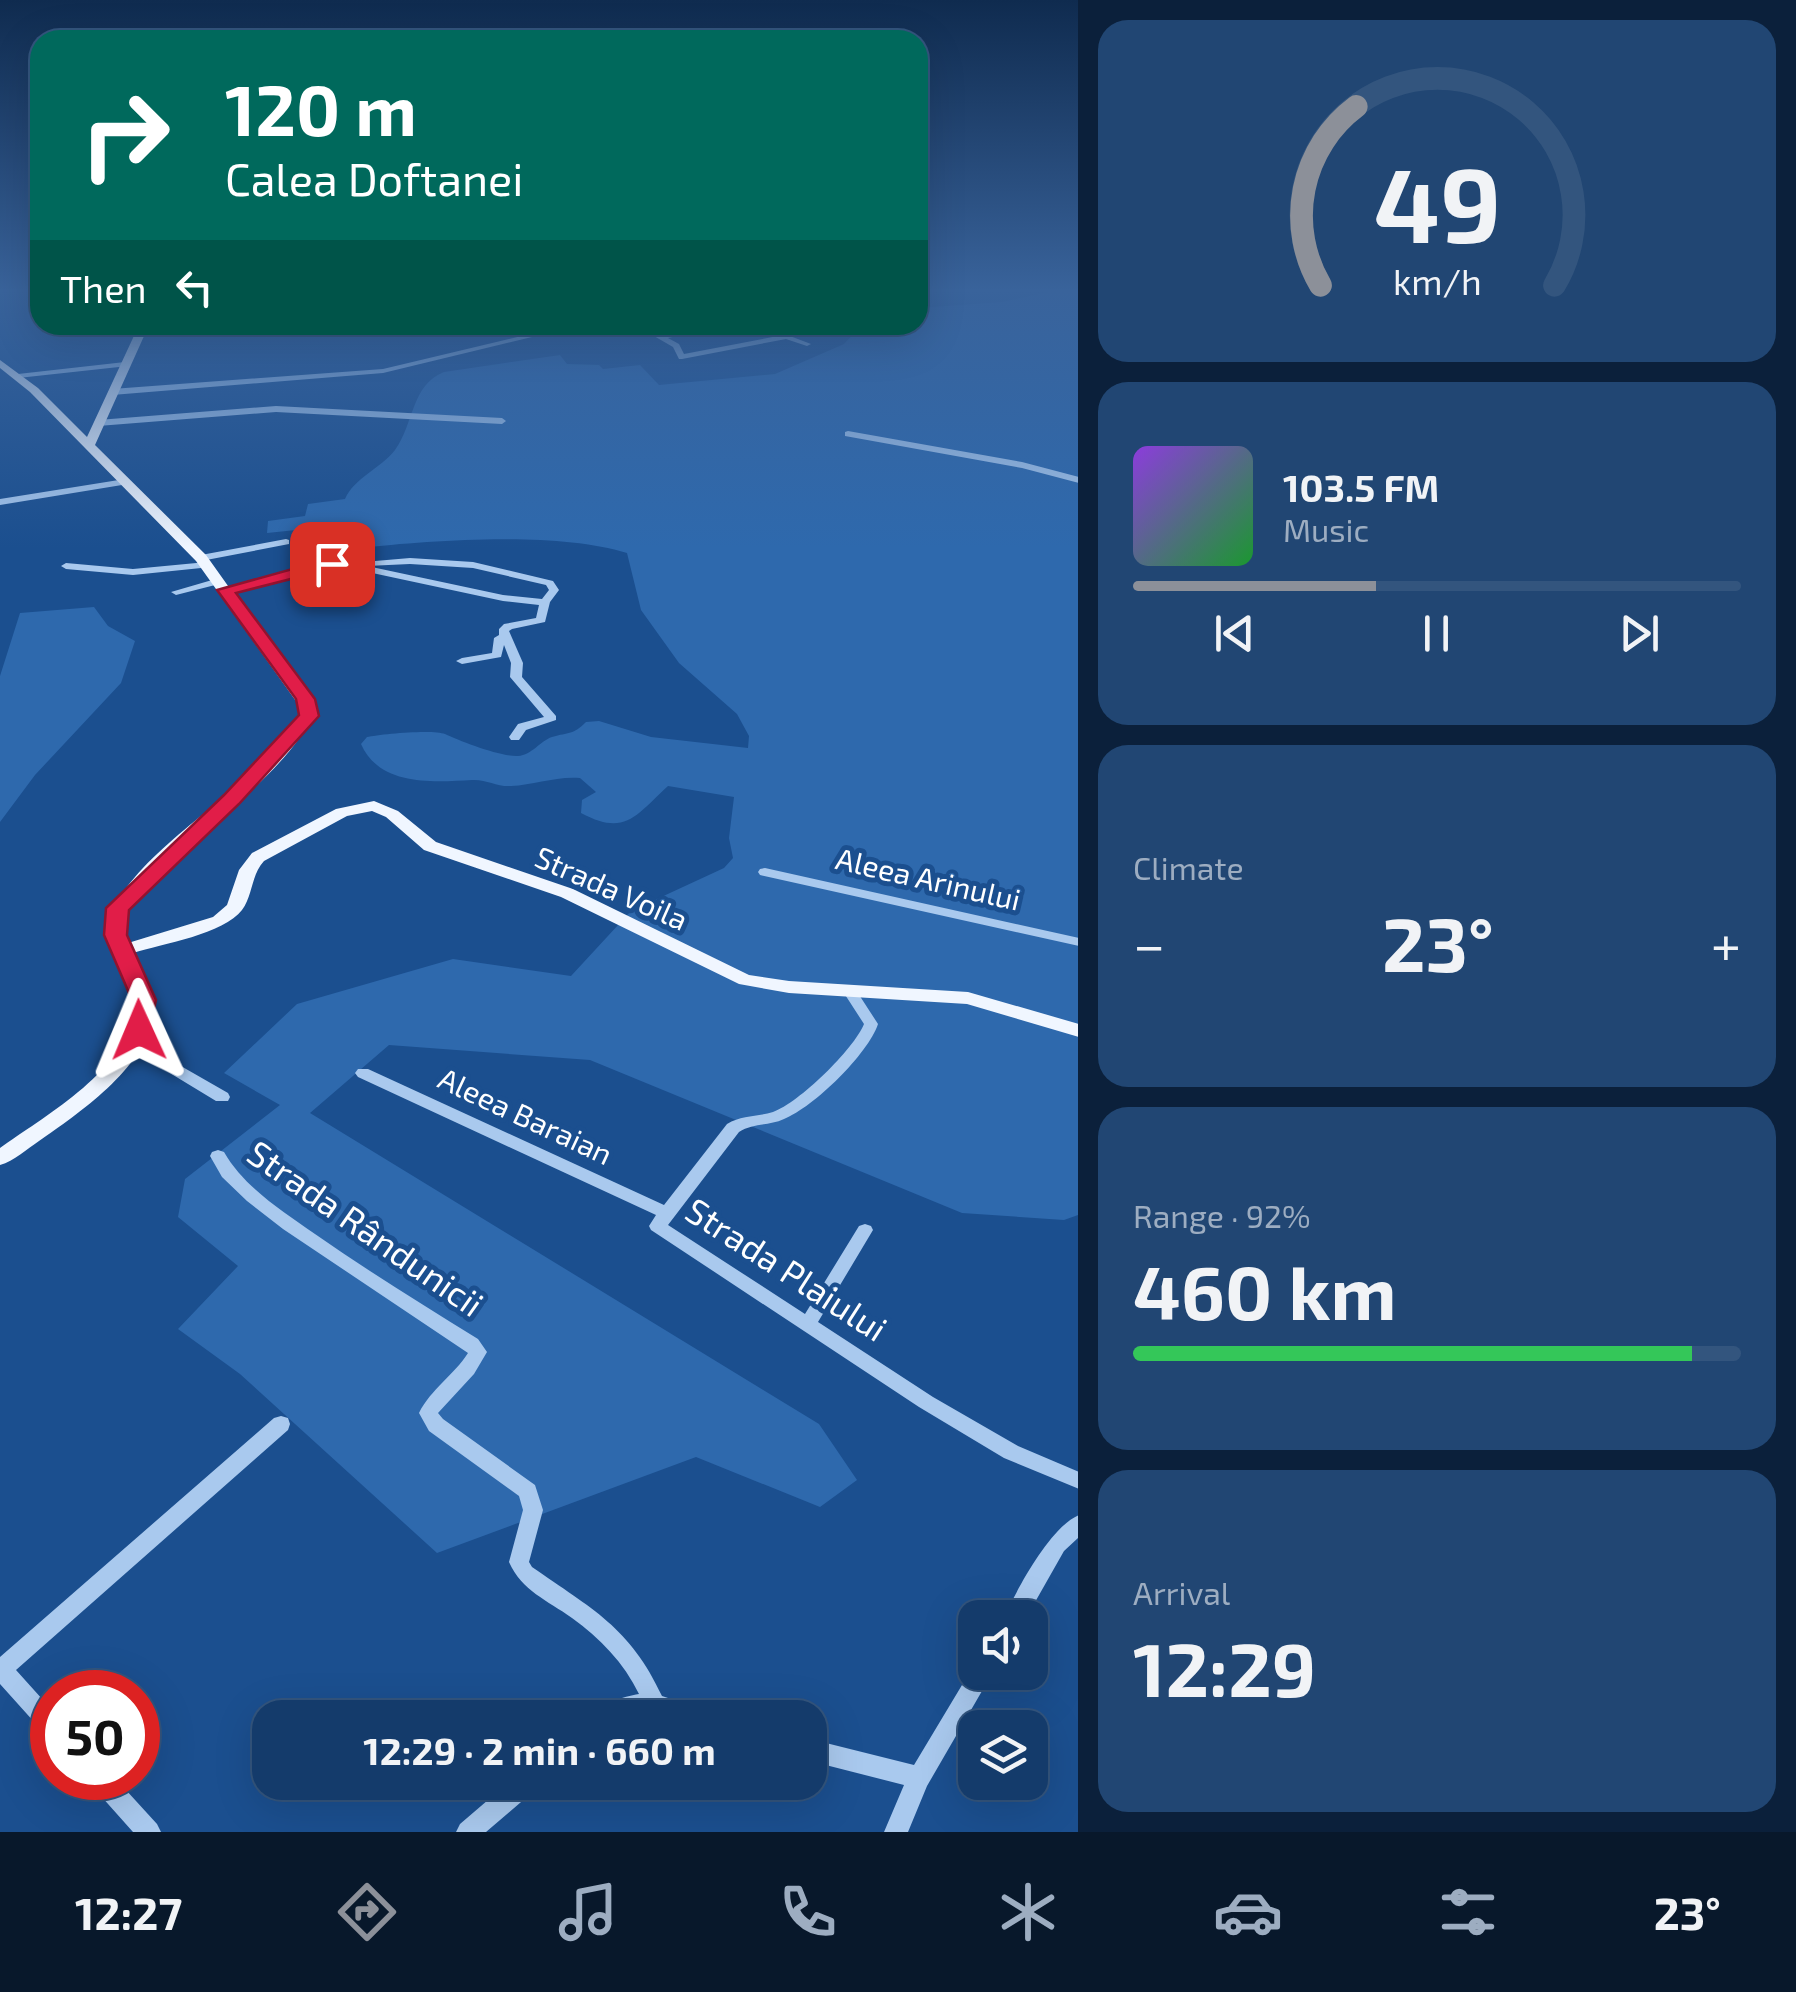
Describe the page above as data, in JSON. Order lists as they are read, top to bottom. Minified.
{"streets":{"main road":["Strada Voila"],"street":["Aleea Arinului","Aleea Baraian","Strada Rândunicii","Strada Plaiului"]},"crossings":[["Strada Voila","Strada Plaiului"],["Aleea Baraian","Strada Plaiului"]],"page":{"turn":["120 m","Calea Doftanei"],"then":"Then","song":["103.5 FM","Music"],"tile":["Climate",["Range · 92%","460 km"],["Arrival","12:29"]],"heat":["−","23°","+"],"limit":"50","trip":"12:29 · 2 min · 660 m","tabs":["12:27","23°"],"gauge":["49","km/h"]}}
